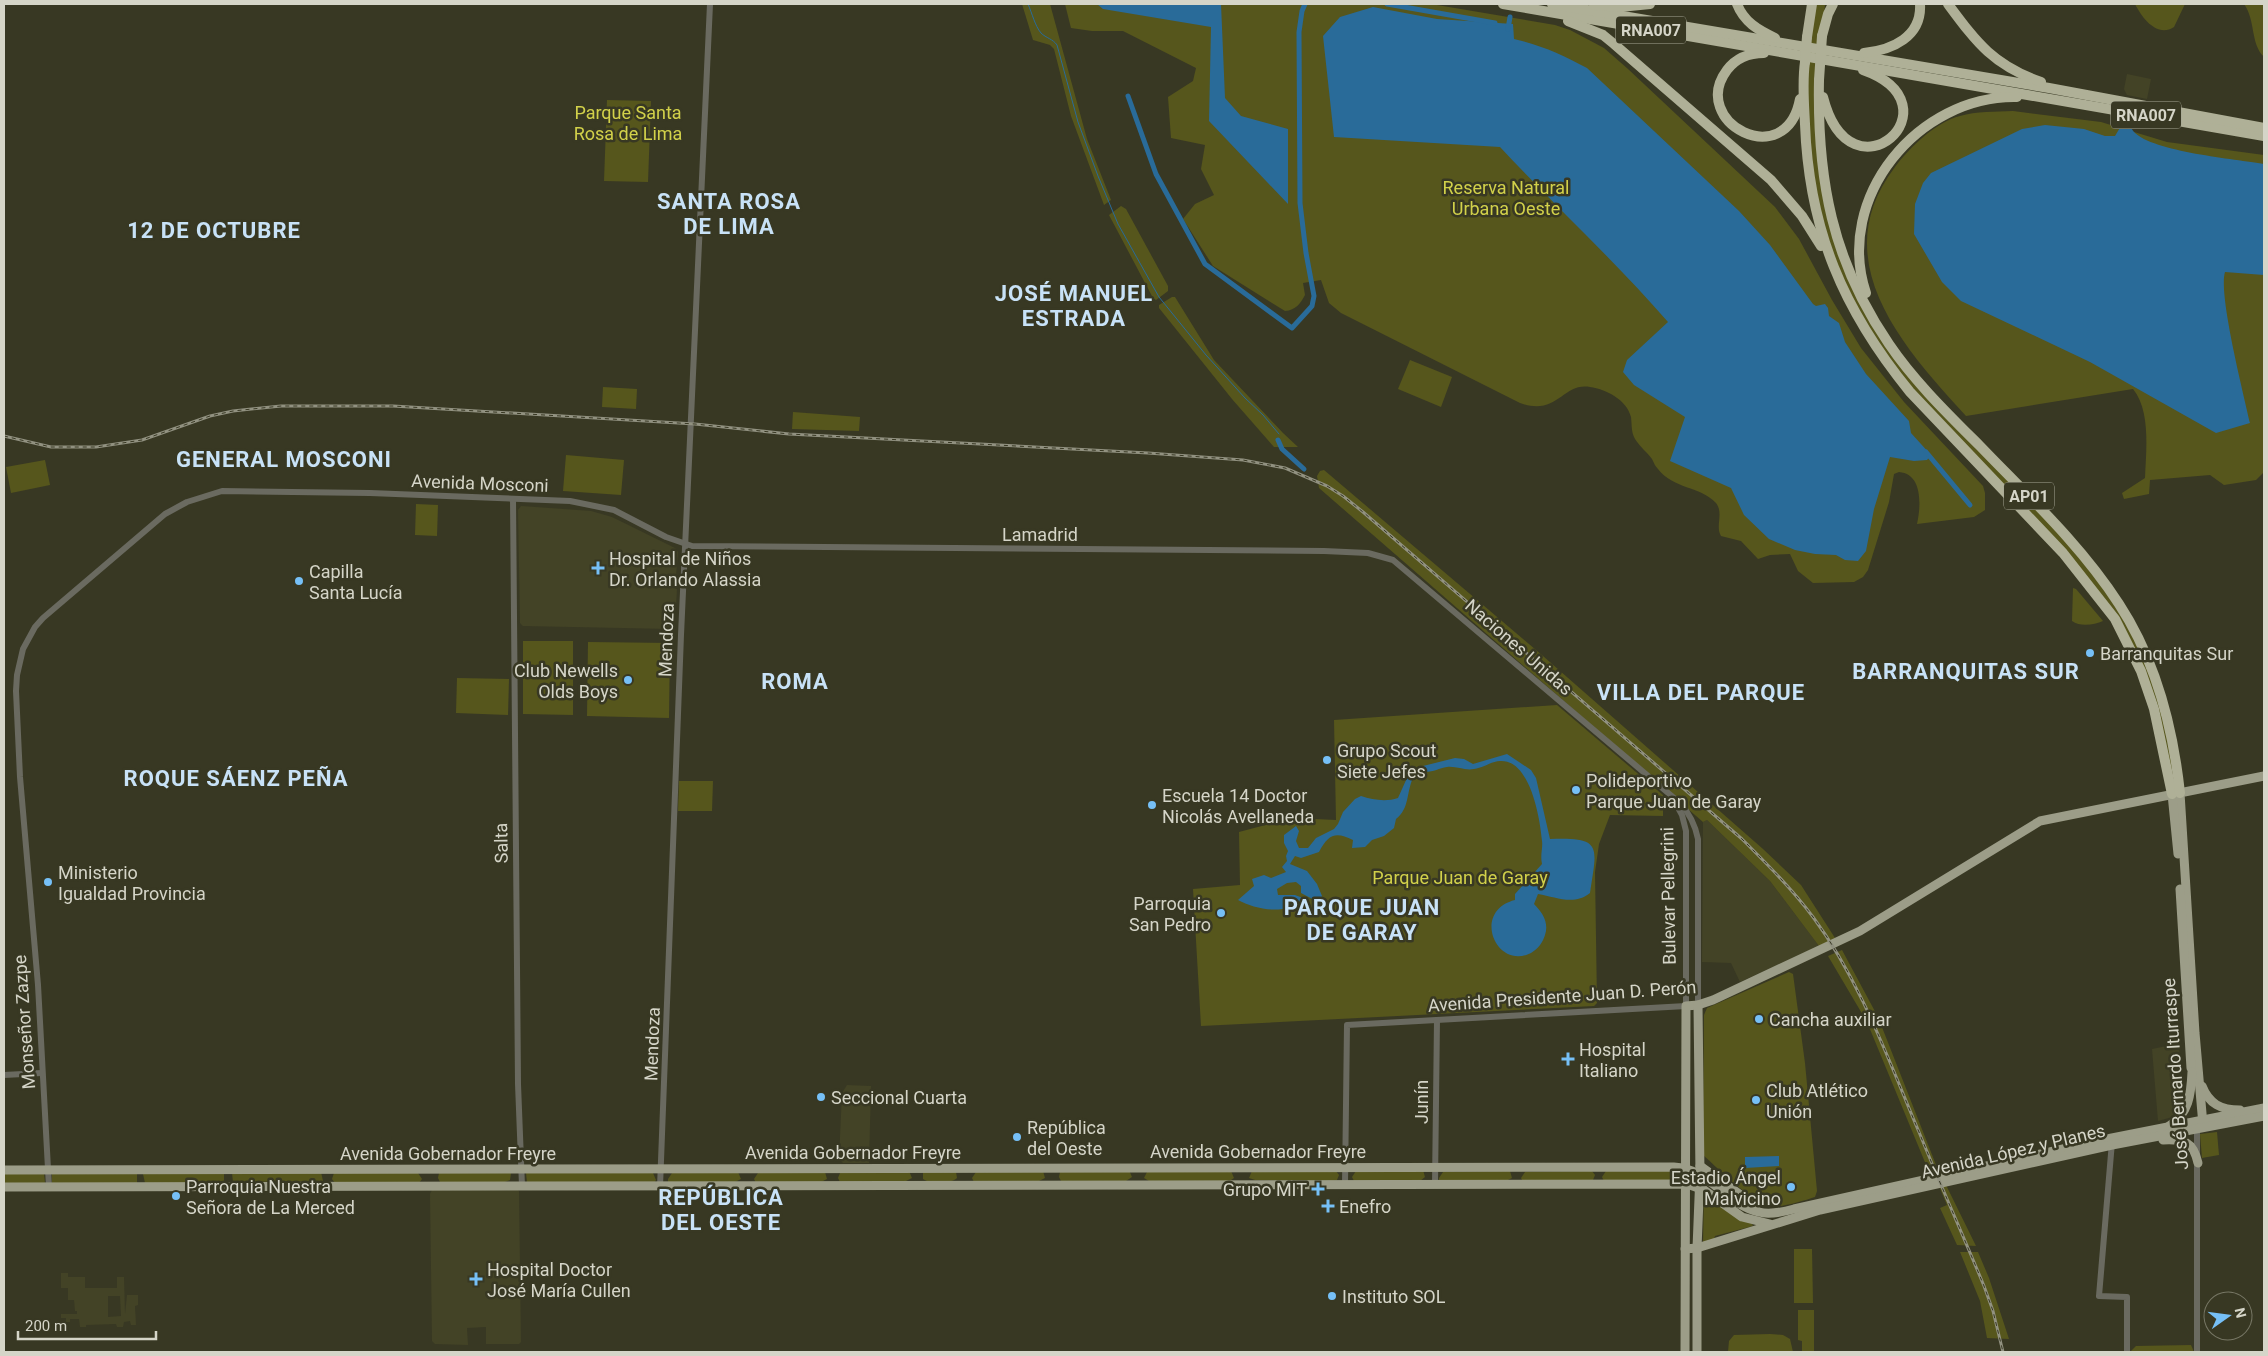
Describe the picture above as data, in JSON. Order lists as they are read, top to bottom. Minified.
{"streets":{"highway":["RNA007","AP01"],"main road":["Bulevar Pellegrini","Avenida Presidente Juan D. Perón","José Bernardo Iturraspe","Avenida Gobernador Freyre","Avenida López y Planes"],"street":["Avenida Mosconi","Lamadrid","Mendoza","Naciones Unidas","Salta","Monseñor Zazpe","Junín"]},"crossings":[["RNA007","AP01"],["Avenida Mosconi","Lamadrid"],["Avenida Mosconi","Mendoza"],["Avenida Mosconi","Salta"],["Avenida Mosconi","Monseñor Zazpe"],["AP01","Avenida Presidente Juan D. Perón"],["AP01","José Bernardo Iturraspe"],["Lamadrid","Mendoza"],["Lamadrid","Naciones Unidas"],["Mendoza","Avenida Gobernador Freyre"],["Naciones Unidas","Bulevar Pellegrini"],["Salta","Avenida Gobernador Freyre"],["Bulevar Pellegrini","Avenida Presidente Juan D. Perón"],["Bulevar Pellegrini","Avenida Gobernador Freyre"],["Bulevar Pellegrini","Avenida López y Planes"],["Avenida Presidente Juan D. Perón","José Bernardo Iturraspe"],["Avenida Presidente Juan D. Perón","Junín"],["Avenida Presidente Juan D. Perón","Avenida Gobernador Freyre"],["Monseñor Zazpe","Avenida Gobernador Freyre"],["José Bernardo Iturraspe","Avenida López y Planes"],["Junín","Avenida Gobernador Freyre"],["Avenida Gobernador Freyre","Avenida López y Planes"]],"districts":["SANTA ROSA DE LIMA","12 DE OCTUBRE","JOSÉ MANUEL ESTRADA","GENERAL MOSCONI","BARRANQUITAS SUR","ROMA","VILLA DEL PARQUE","ROQUE SÁENZ PEÑA","PARQUE JUAN DE GARAY","REPÚBLICA DEL OESTE"],"parks":["Parque Santa Rosa de Lima","Reserva Natural Urbana Oeste","Parque Juan de Garay"],"places":{"health":["Hospital de Niños Dr. Orlando Alassia","Hospital Italiano","Grupo MIT","Enefro","Hospital Doctor José María Cullen"],"other":["Capilla Santa Lucía","Barranquitas Sur","Club Newells Olds Boys","Grupo Scout Siete Jefes","Polideportivo Parque Juan de Garay","Escuela 14 Doctor Nicolás Avellaneda","Ministerio Igualdad Provincia","Parroquia San Pedro","Cancha auxiliar","Seccional Cuarta","Club Atlético Unión","República del Oeste","Estadio Ángel Malvicino","Parroquia Nuestra Señora de La Merced","Instituto SOL"]},"scale_bar":"200 m","north":"right"}
